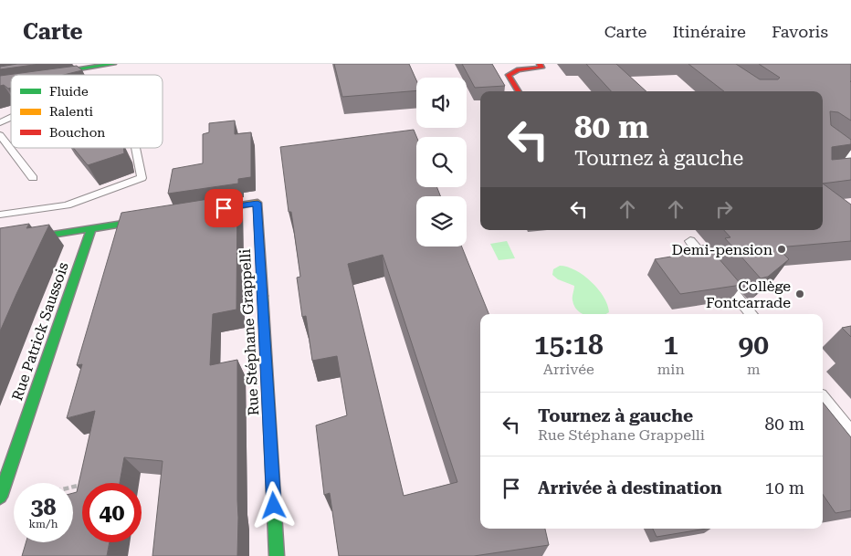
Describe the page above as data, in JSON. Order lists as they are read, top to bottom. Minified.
{"streets":{"street":["Rue Patrick Saussois","Rue Stéphane Grappelli"]},"places":["Demi-pension","Collège Fontcarrade"],"legend":["Fluide","Ralenti","Bouchon"],"page":{"header":"Carte","nav":["Carte","Itinéraire","Favoris"],"turn":["80 m","Tournez à gauche"],"eta":["15:18","Arrivée","1","min","90","m"],"list":[{"name":"Tournez à gauche","note":"Rue Stéphane Grappelli","value":"80 m"},{"name":"Arrivée à destination","value":"10 m"}],"speed":"38 km/h","limit":"40"}}
